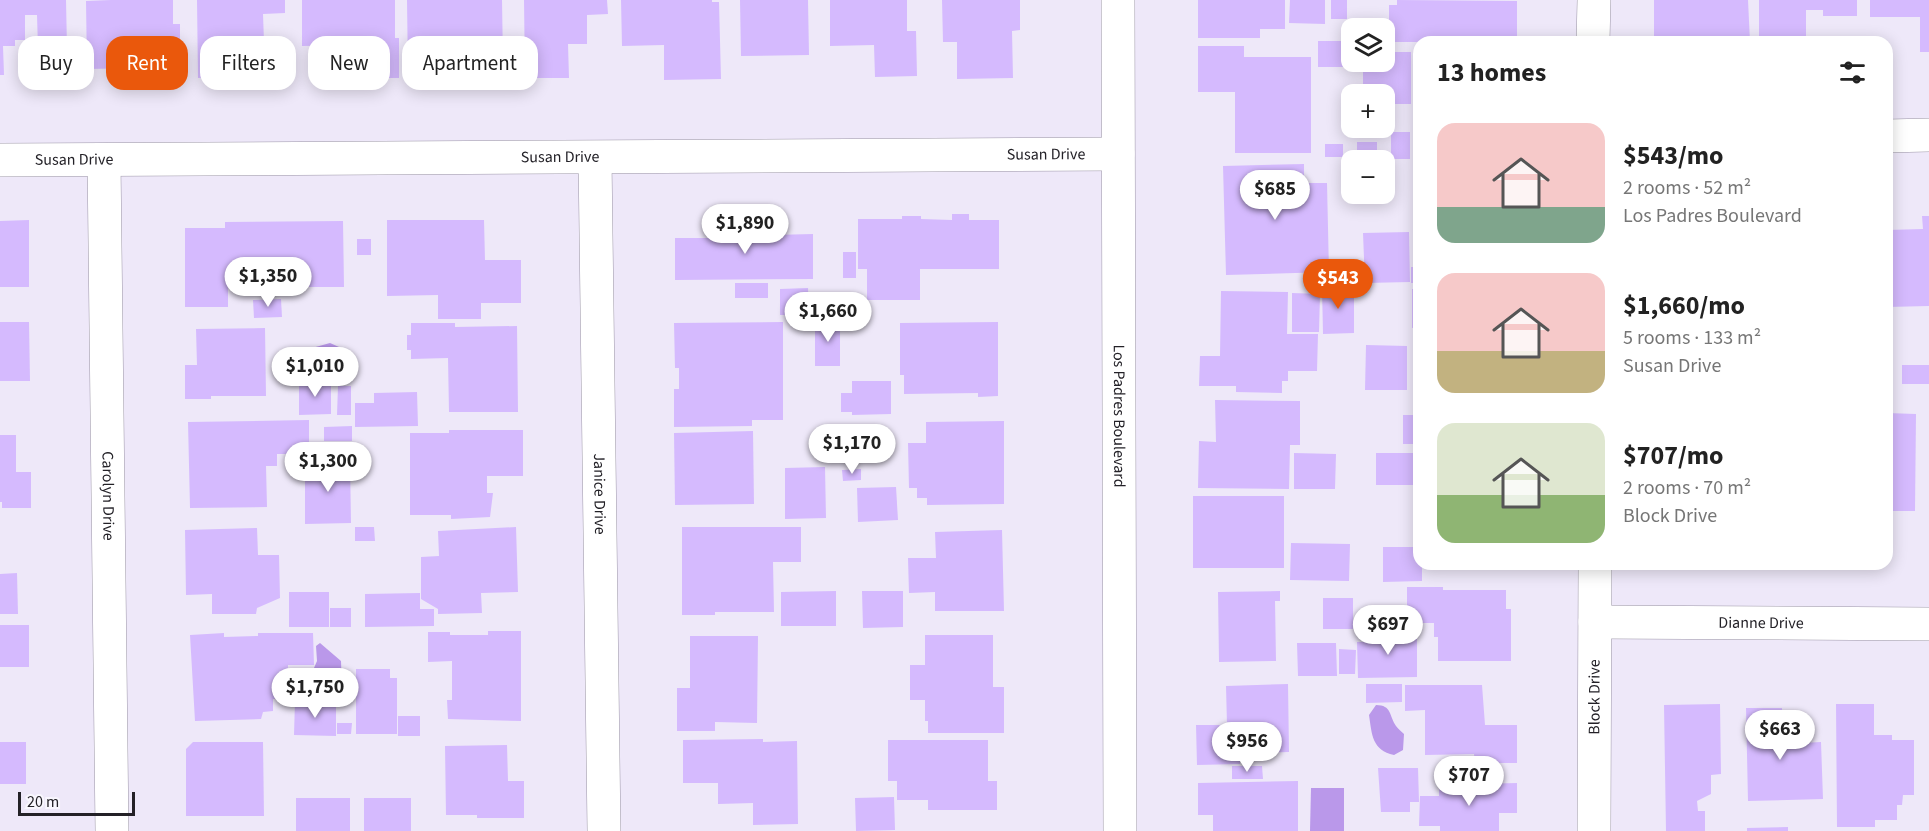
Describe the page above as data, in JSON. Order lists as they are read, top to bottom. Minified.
{"streets":{"street":["Susan Drive","Los Padres Boulevard","Janice Drive","Carolyn Drive","Dianne Drive","Block Drive"]},"crossings":[["Susan Drive","Los Padres Boulevard"],["Susan Drive","Janice Drive"],["Susan Drive","Carolyn Drive"],["Dianne Drive","Block Drive"]],"scale_bar":"20 m","page":{"map_buttons":["+","−"],"chip":["Buy","Rent","Filters","New","Apartment"],"heading":"13 homes","list":[{"name":"$543/mo","note":"2 rooms · 52 m² · Los Padres Boulevard"},{"name":"$1,660/mo","note":"5 rooms · 133 m² · Susan Drive"},{"name":"$707/mo","note":"2 rooms · 70 m² · Block Drive"}],"price":["$685","$1,890","$1,350","$543","$1,660","$1,010","$1,170","$1,300","$697","$1,750","$663","$956","$707"],"scale":"20 m"}}
